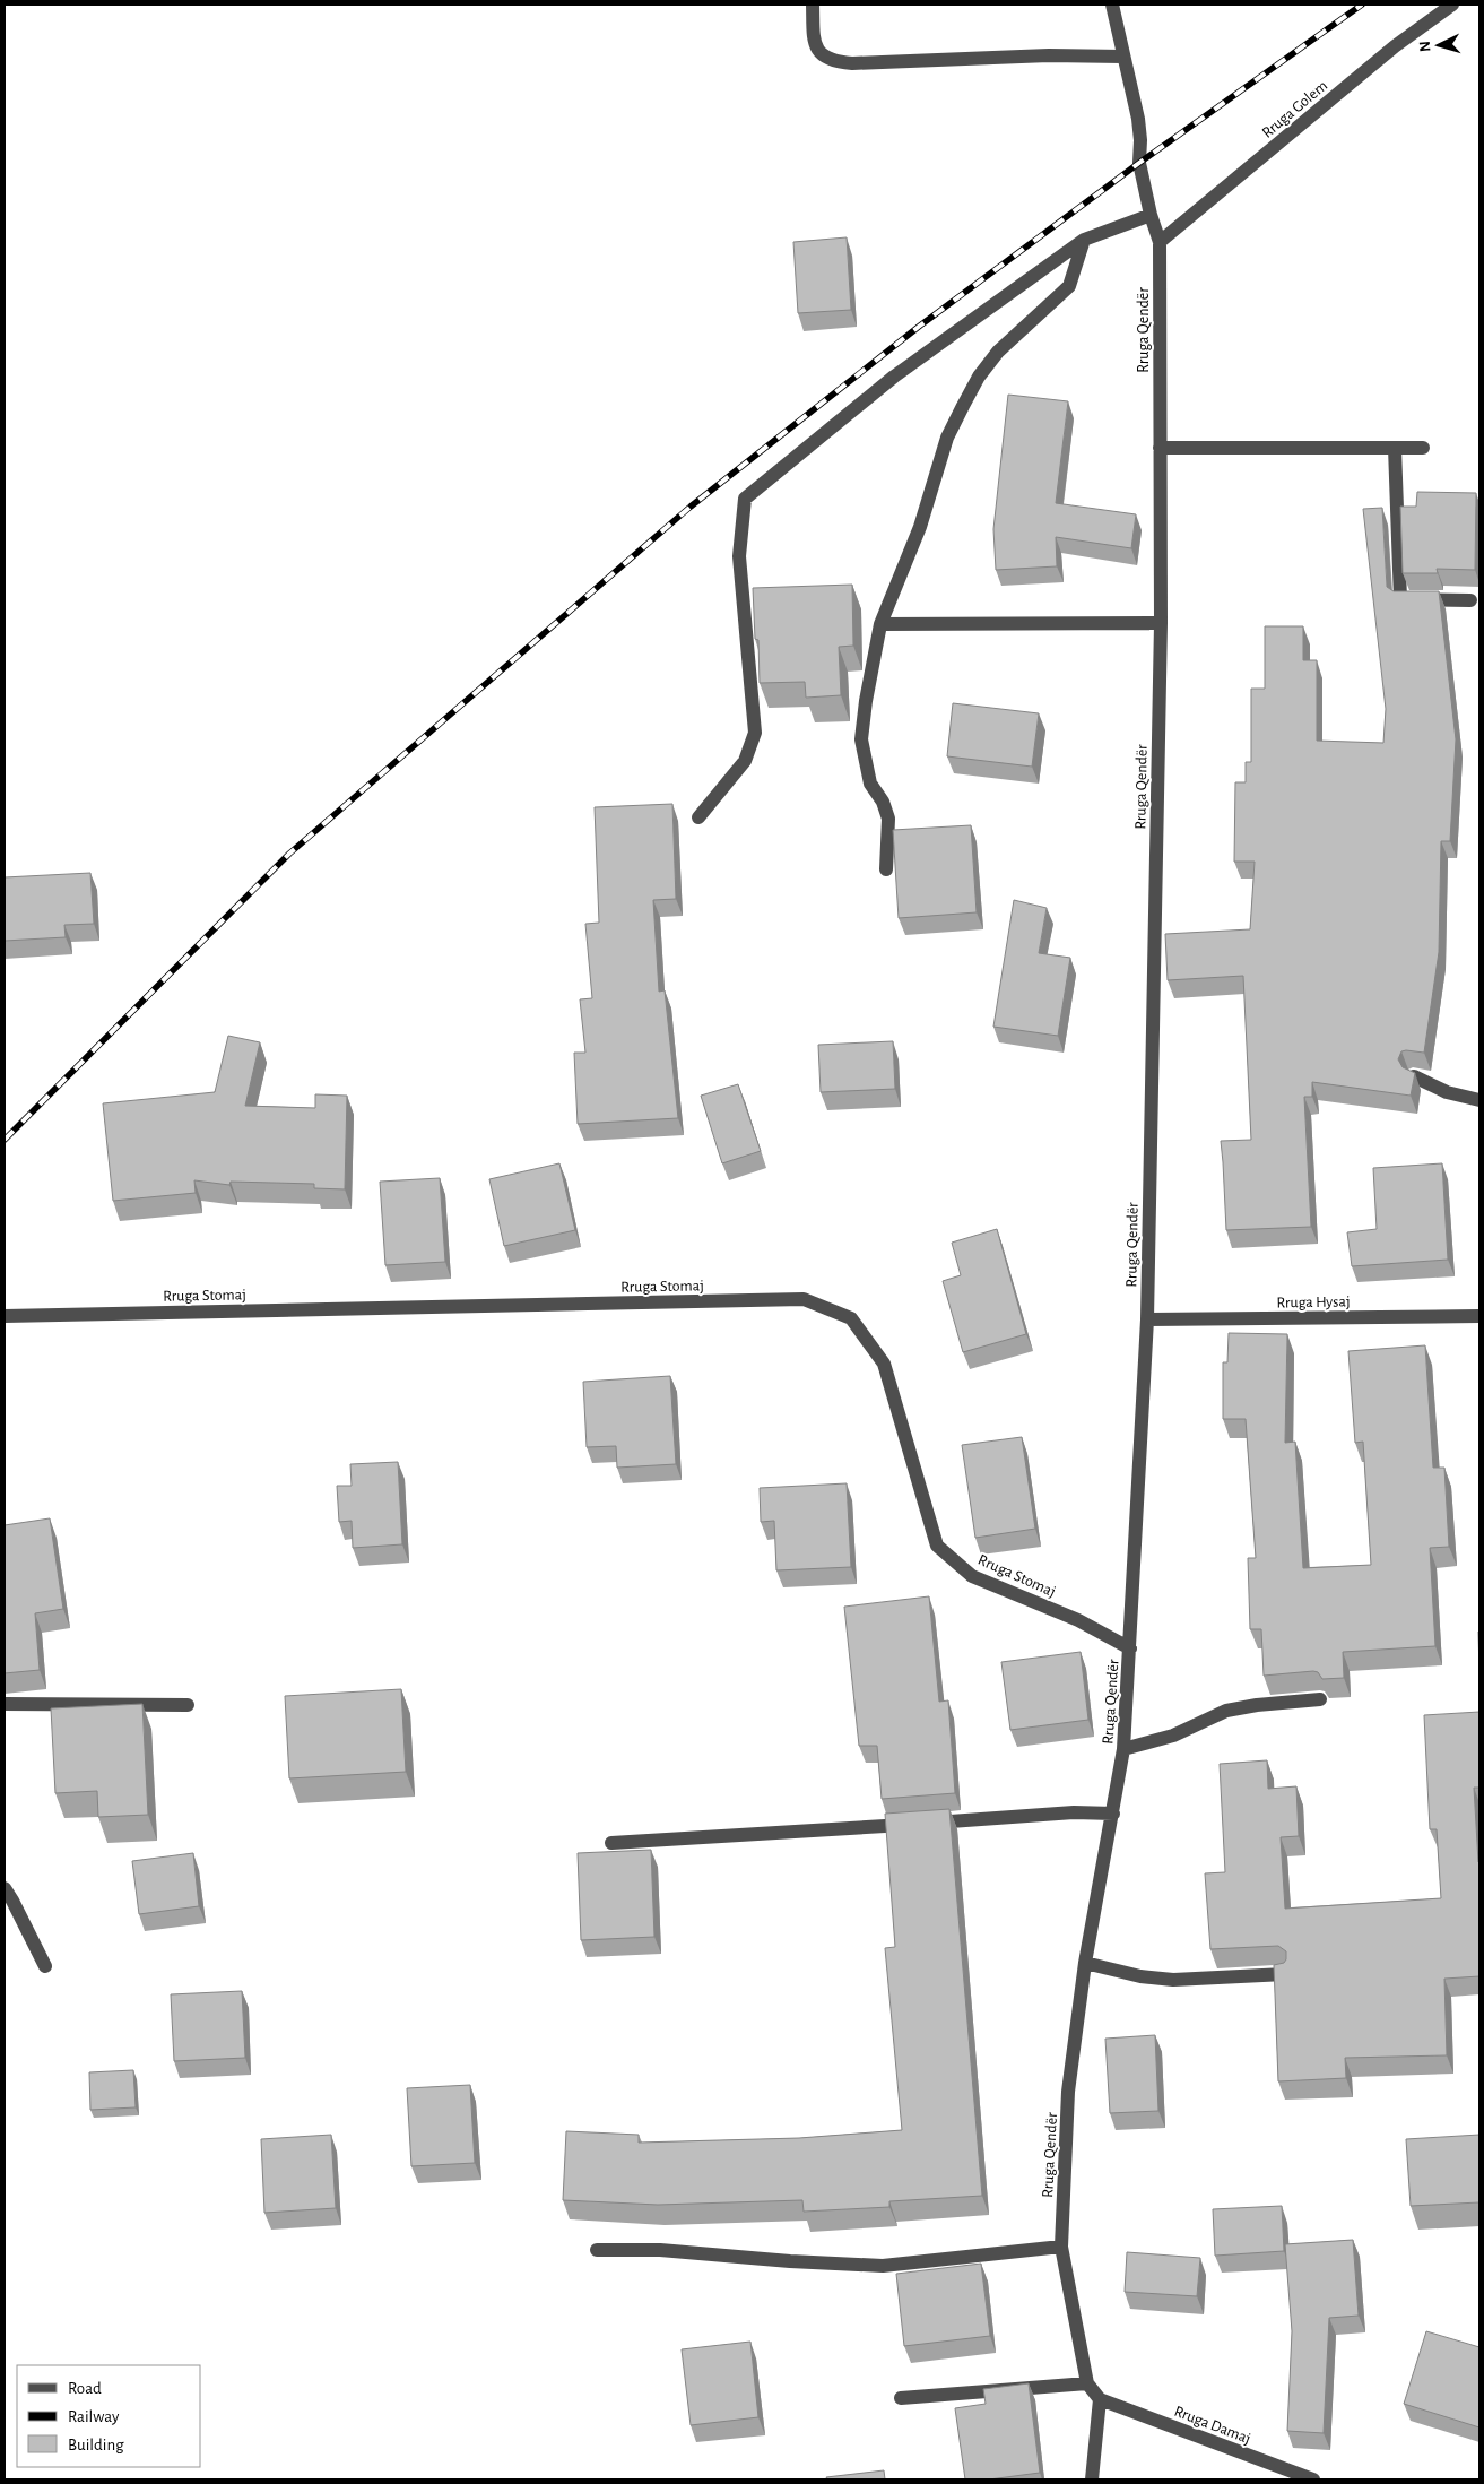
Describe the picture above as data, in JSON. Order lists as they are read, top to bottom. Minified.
{"streets":{"street":["Rruga Golem","Rruga Qendër","Rruga Stomaj","Rruga Hysaj","Rruga Damaj"]},"crossings":[["Rruga Golem","Rruga Qendër"],["Rruga Qendër","Rruga Stomaj"],["Rruga Qendër","Rruga Hysaj"],["Rruga Qendër","Rruga Damaj"]],"legend":["Road","Railway","Building"],"north":"left"}
